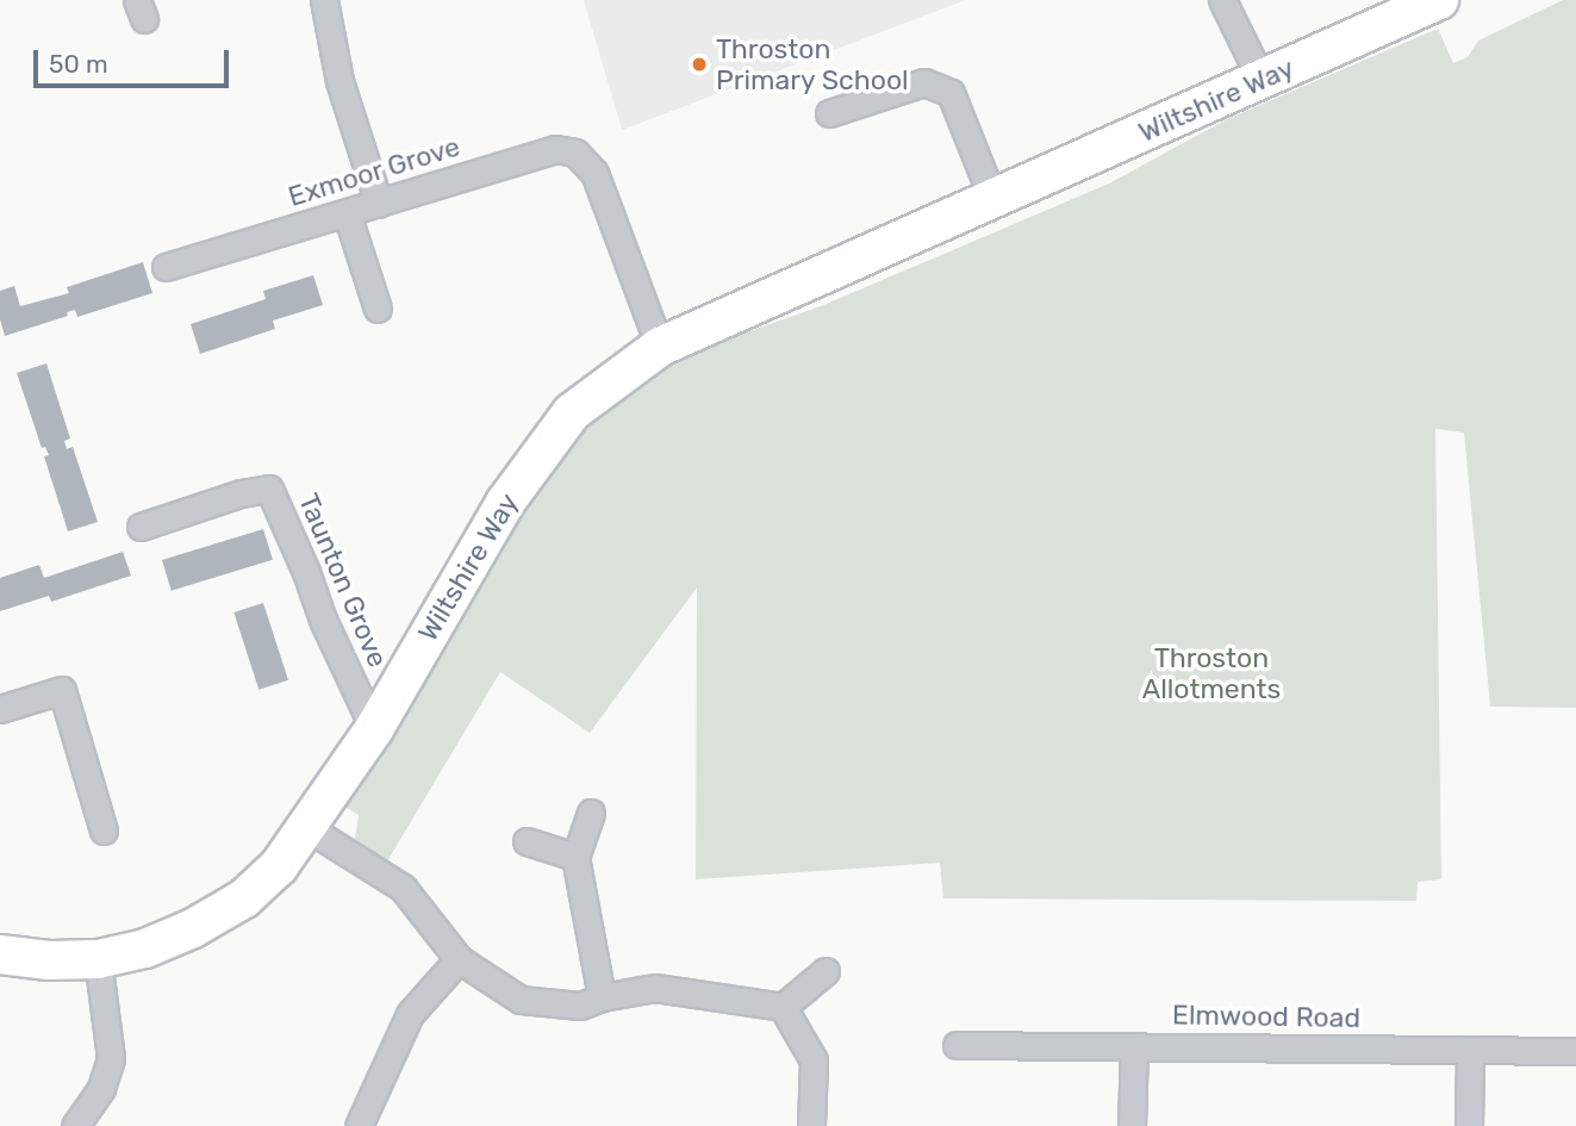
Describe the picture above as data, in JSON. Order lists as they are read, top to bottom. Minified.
{"streets":{"street":["Wiltshire Way","Exmoor Grove","Taunton Grove","Elmwood Road"]},"crossings":[["Wiltshire Way","Exmoor Grove"],["Wiltshire Way","Taunton Grove"]],"parks":["Throston Allotments"],"places":["Throston Primary School"],"scale_bar":"50 m"}
